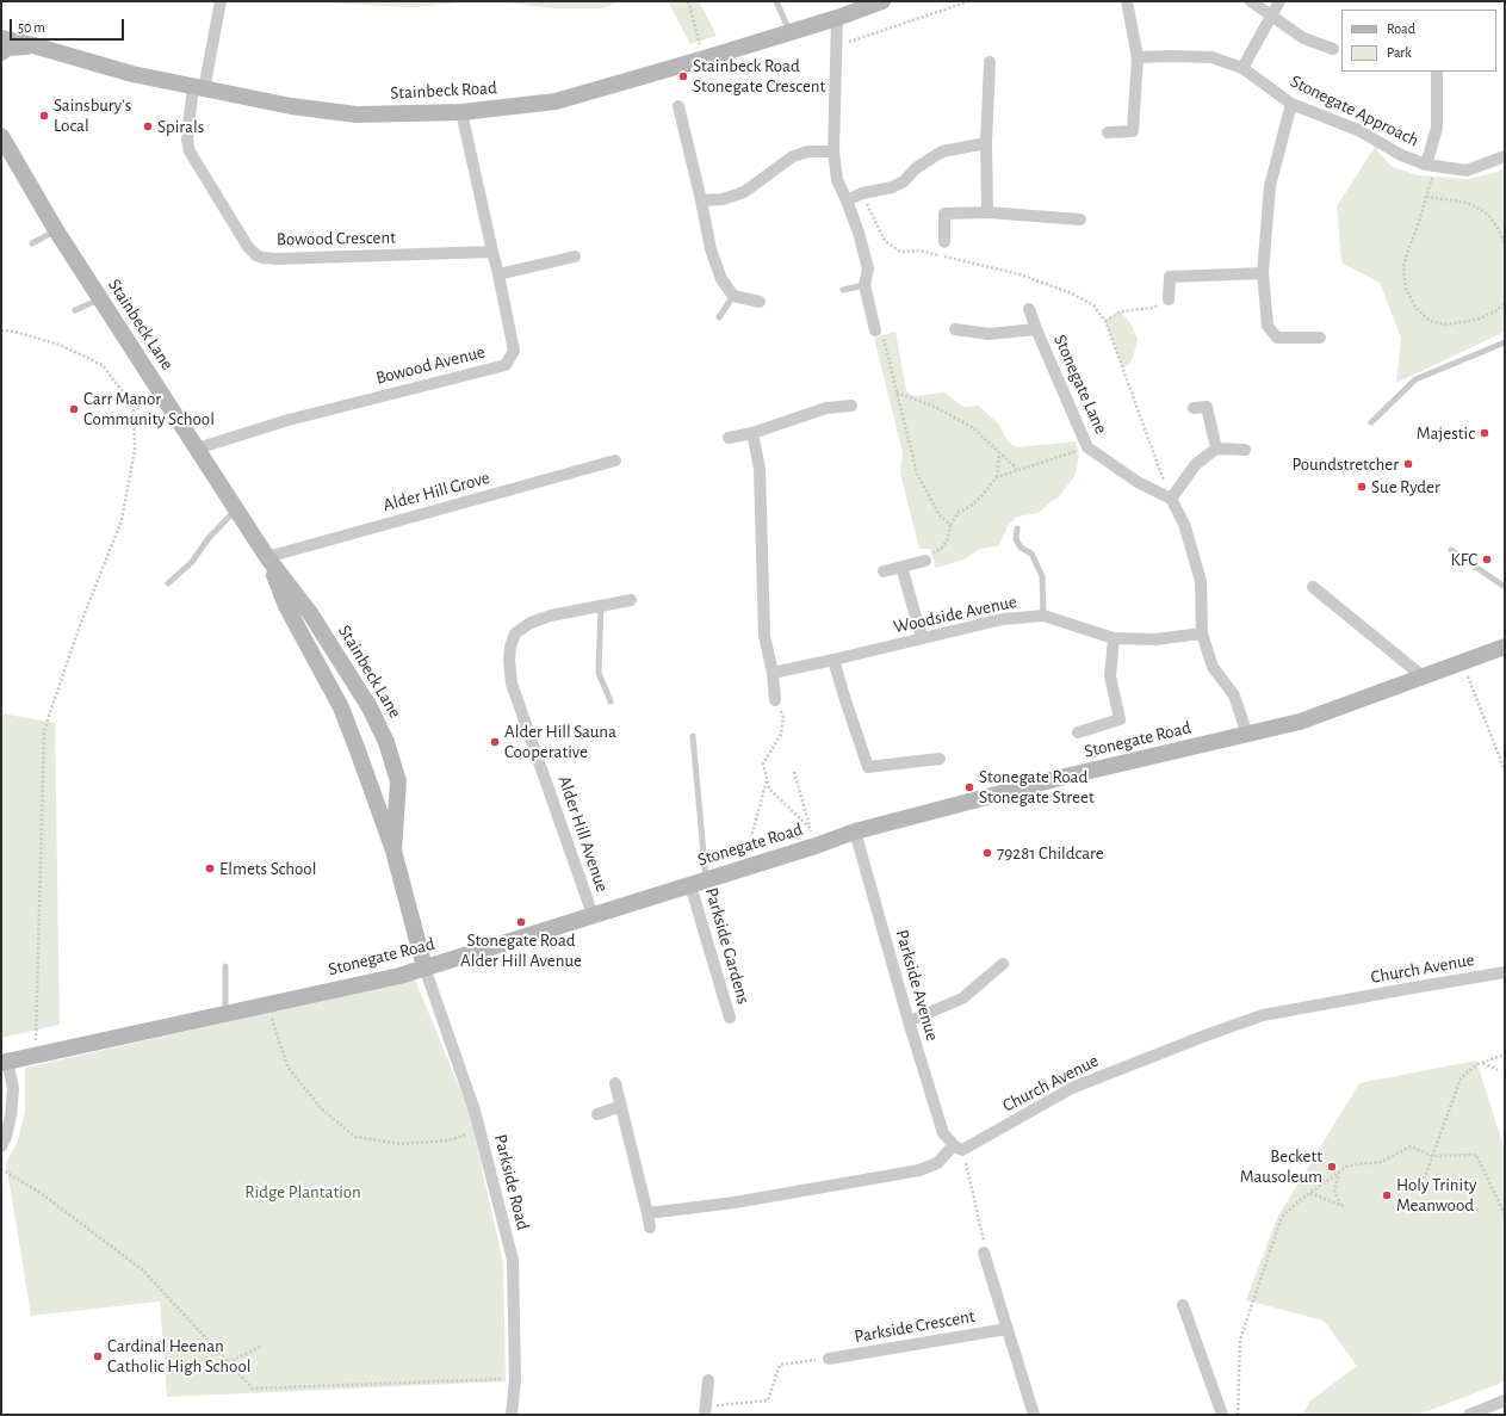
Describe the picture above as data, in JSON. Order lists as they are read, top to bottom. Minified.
{"streets":{"street":["Stainbeck Road","Stonegate Approach","Bowood Crescent","Stainbeck Lane","Bowood Avenue","Stonegate Lane","Alder Hill Grove","Woodside Avenue","Stonegate Road","Alder Hill Avenue","Parkside Gardens","Church Avenue","Parkside Avenue","Parkside Road","Parkside Crescent"]},"crossings":[["Stainbeck Road","Bowood Crescent"],["Stainbeck Road","Bowood Avenue"],["Bowood Crescent","Bowood Avenue"],["Stainbeck Lane","Bowood Avenue"],["Stainbeck Lane","Alder Hill Grove"],["Stainbeck Lane","Stonegate Road"],["Stainbeck Lane","Parkside Road"],["Stonegate Road","Alder Hill Avenue"],["Stonegate Road","Parkside Gardens"],["Stonegate Road","Parkside Avenue"],["Stonegate Road","Parkside Road"],["Church Avenue","Parkside Avenue"]],"parks":["Ridge Plantation"],"places":["Stainbeck Road Stonegate Crescent","Sainsbury's Local","Spirals","Carr Manor Community School","Majestic","Poundstretcher","Sue Ryder","KFC","Alder Hill Sauna Cooperative","Stonegate Road Stonegate Street","79281 Childcare","Elmets School","Stonegate Road Alder Hill Avenue","Beckett Mausoleum","Holy Trinity Meanwood","Cardinal Heenan Catholic High School"],"legend":["Road","Park"],"scale_bar":"50 m"}
